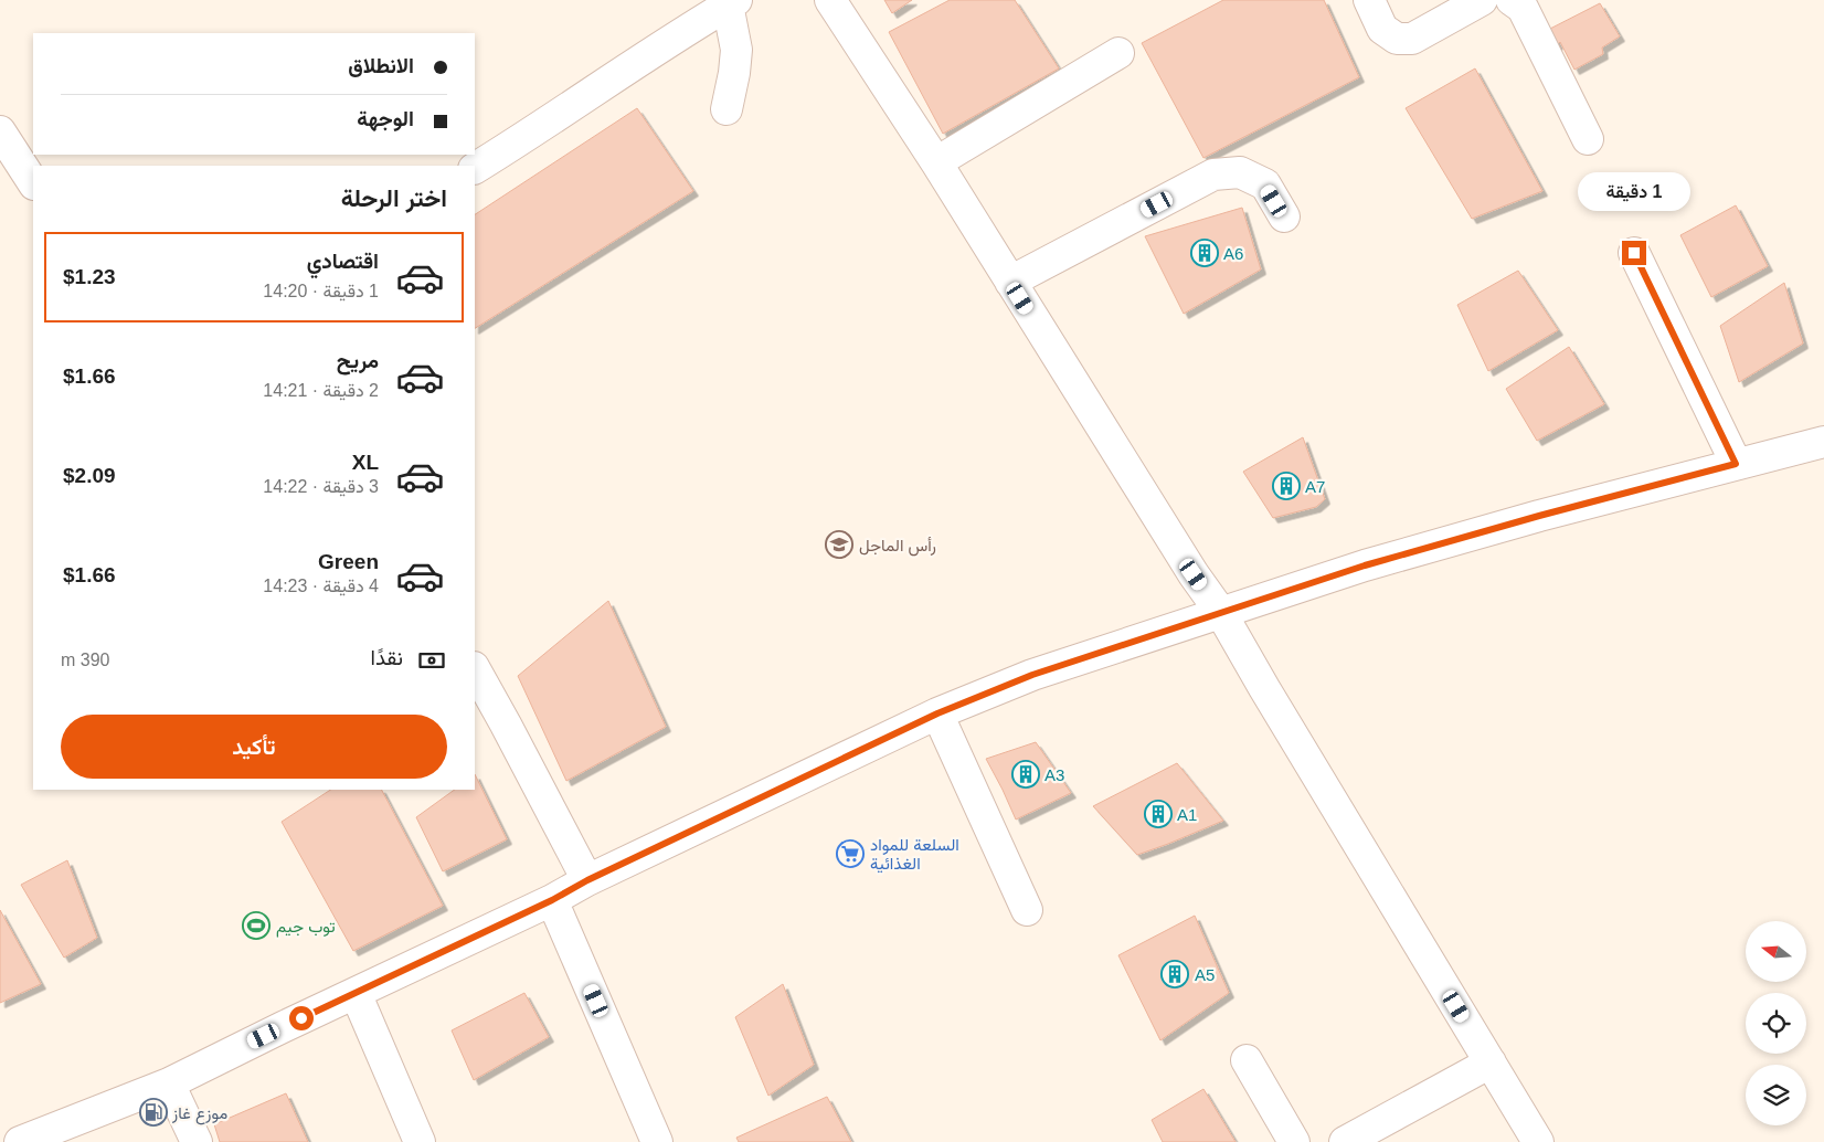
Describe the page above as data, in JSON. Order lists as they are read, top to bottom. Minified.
{"places":{"building":["A6","A7","A3","A1","A5"],"school or university":["رأس الماجل"],"supermarket":["السلعة للمواد الغذائية"],"sports":["توب جيم"],"fuel station":["موزع غاز"]},"north":"left","page":{"banner":["الانطلاق","الوجهة"],"heading":"اختر الرحلة","bubble":"1 دقيقة","list":[{"name":"اقتصادي","note":"1 دقيقة · 14:20","value":"$1.23"},{"name":"مريح","note":"2 دقيقة · 14:21","value":"$1.66"},{"name":"XL","note":"3 دقيقة · 14:22","value":"$2.09"},{"name":"Green","note":"4 دقيقة · 14:23","value":"$1.66"}],"pay":["نقدًا","390 m"],"buttons":"تأكيد"}}
